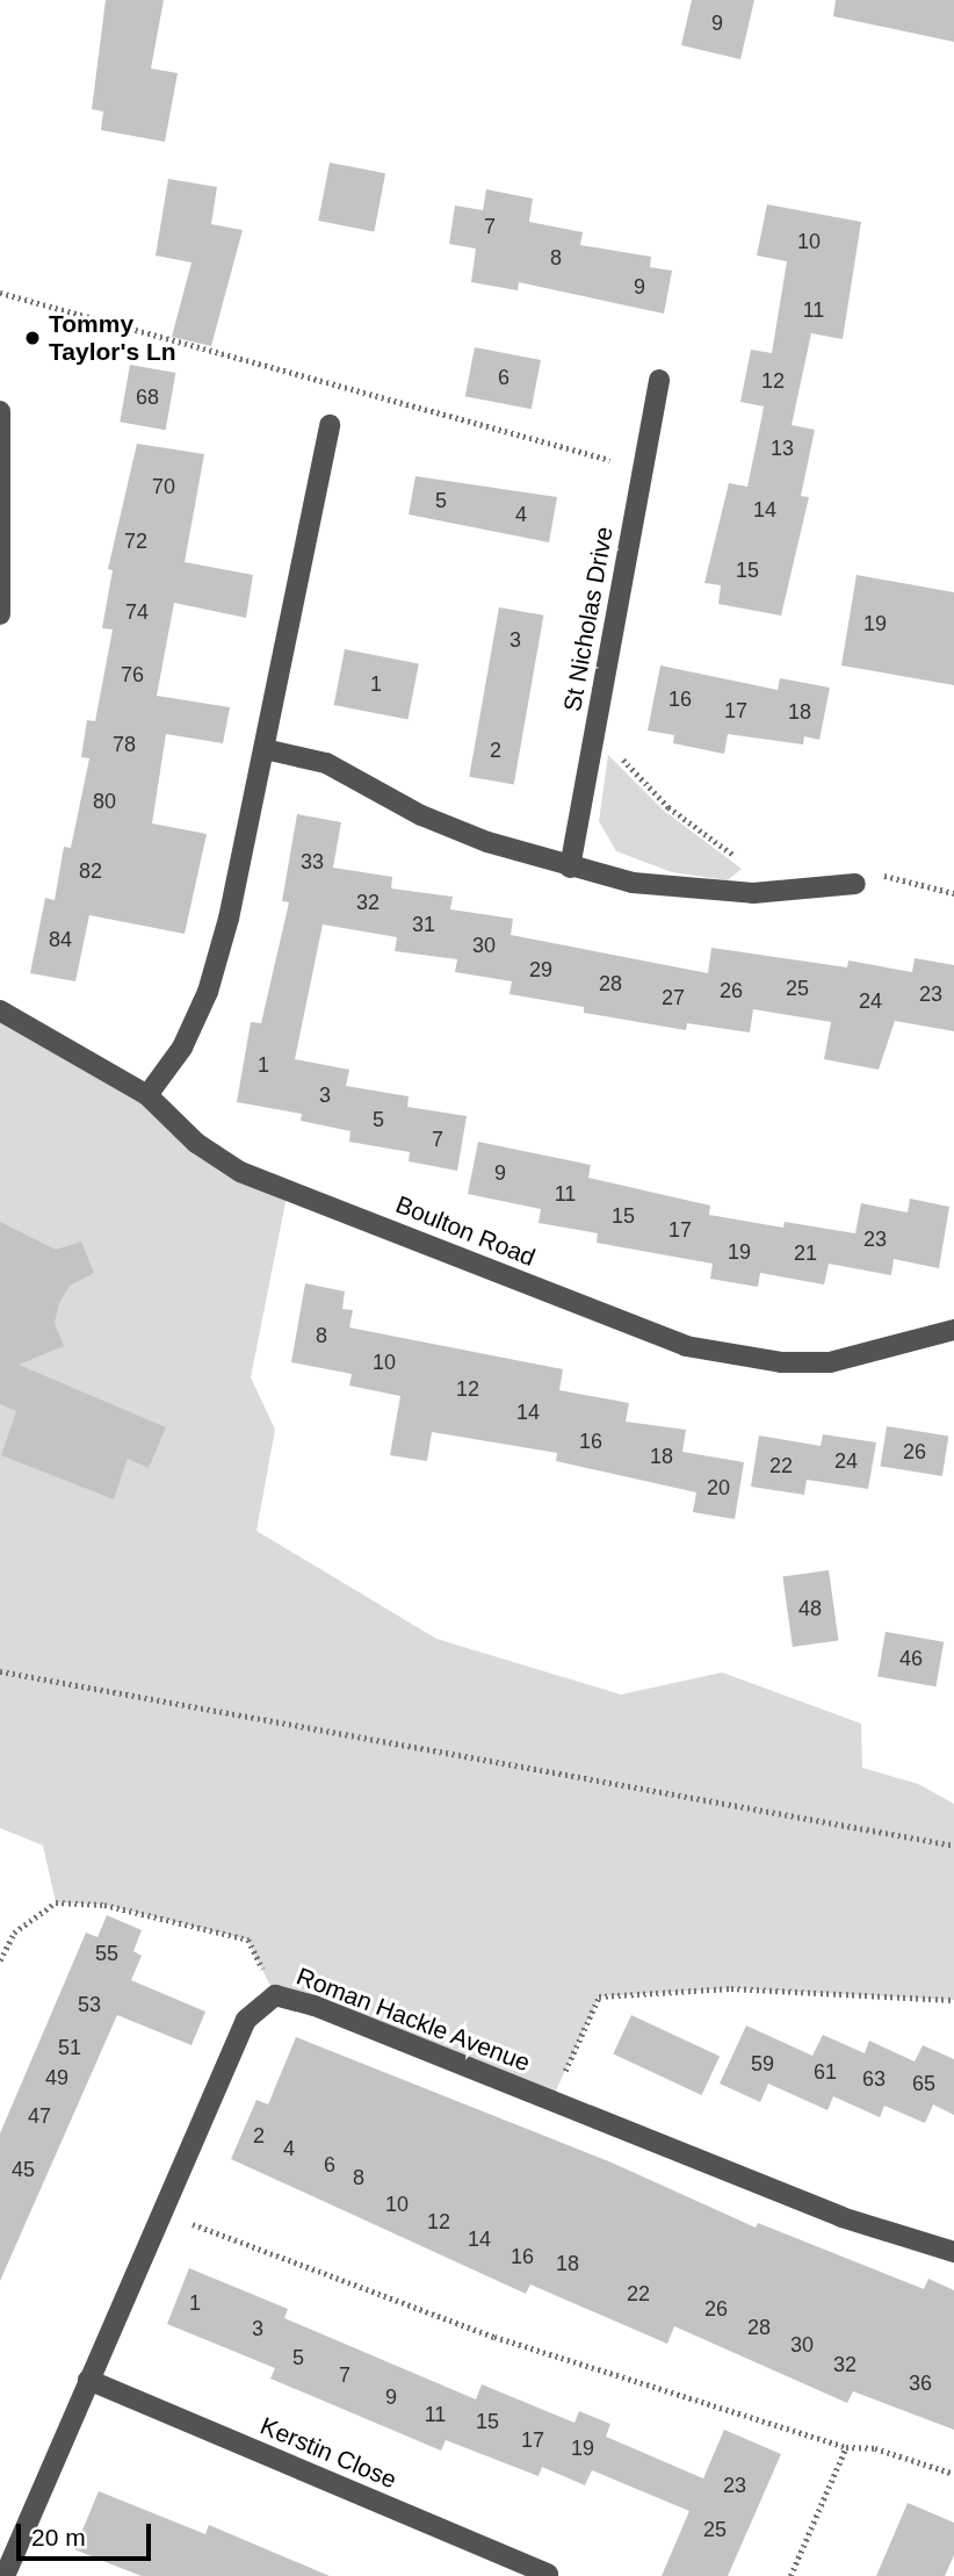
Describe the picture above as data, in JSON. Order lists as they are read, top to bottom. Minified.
{"streets":{"street":["St Nicholas Drive","Boulton Road","Roman Hackle Avenue","Kerstin Close"]},"crossings":[["Roman Hackle Avenue","Kerstin Close"]],"places":["Tommy Taylor's Ln"],"house_numbers":["9","7","10","8","9","11","6","12","68","13","70","5","14","4","72","15","74","19","3","76","1","16","17","18","78","2","80","33","82","32","31","84","30","29","28","25","26","23","27","24","1","3","5","7","9","11","15","17","23","19","21","8","10","12","14","16","26","18","24","22","20","48","46","55","53","51","59","61","49","63","65","47","2","4","6","45","8","10","12","14","16","18","22","1","26","28","3","30","5","32","7","36","9","11","15","17","19","23","25"],"scale_bar":"20 m"}
